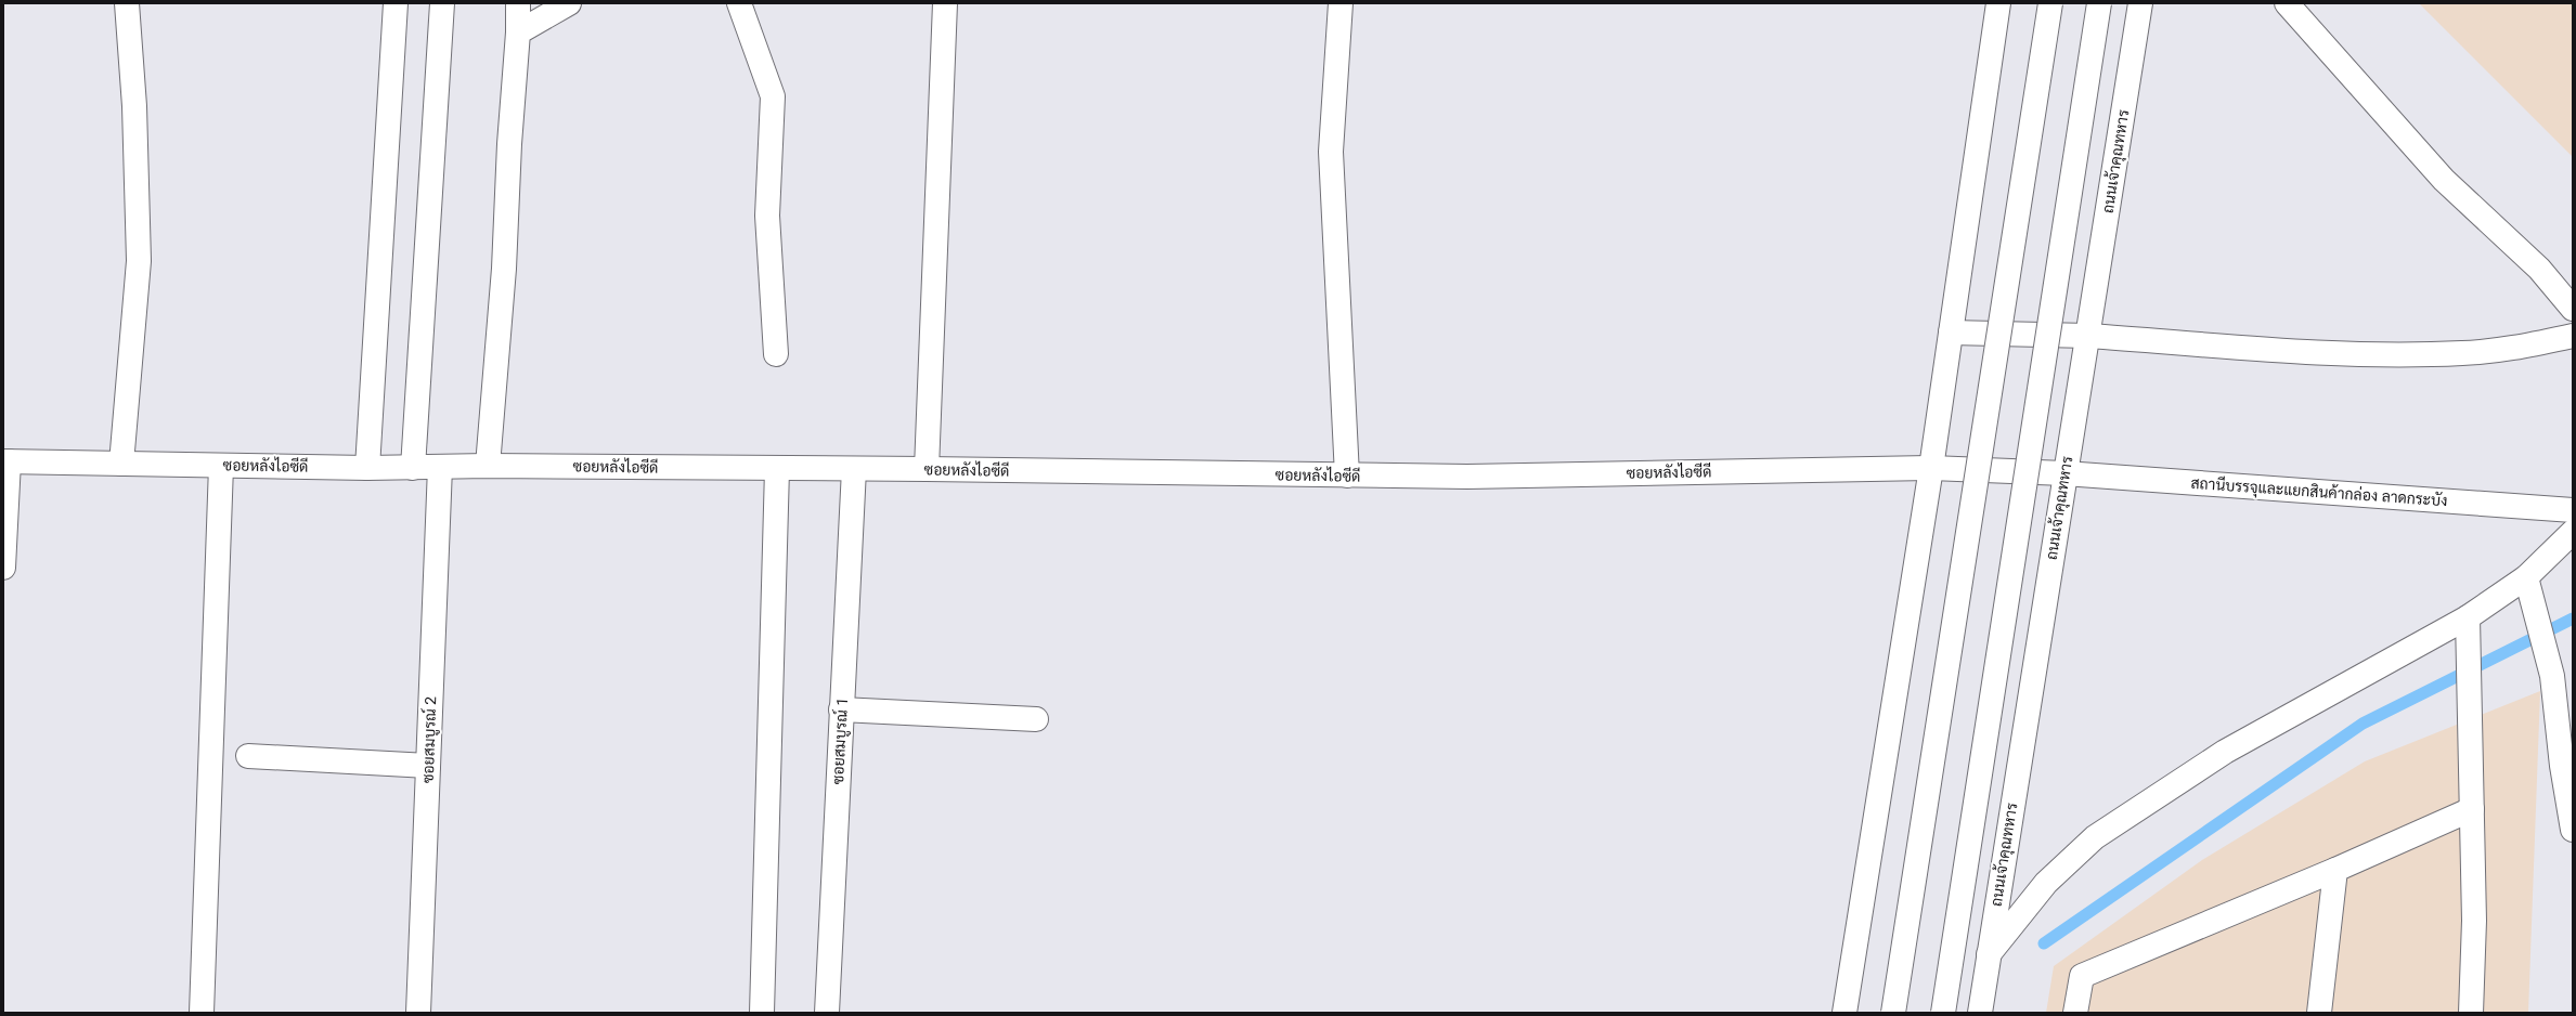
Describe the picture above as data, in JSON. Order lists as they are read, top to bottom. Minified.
{"streets":{"street":["ถนนเจ้าคุณทหาร","ซอยหลังไอซีดี","สถานีบรรจุและแยกสินค้ากล่อง ลาดกระบัง","ซอยสมบูรณ์ 2","ซอยสมบูรณ์ 1"]},"crossings":[["ถนนเจ้าคุณทหาร","ซอยหลังไอซีดี"],["ถนนเจ้าคุณทหาร","สถานีบรรจุและแยกสินค้ากล่อง ลาดกระบัง"],["ซอยหลังไอซีดี","สถานีบรรจุและแยกสินค้ากล่อง ลาดกระบัง"],["ซอยหลังไอซีดี","ซอยสมบูรณ์ 2"],["ซอยหลังไอซีดี","ซอยสมบูรณ์ 1"]]}
